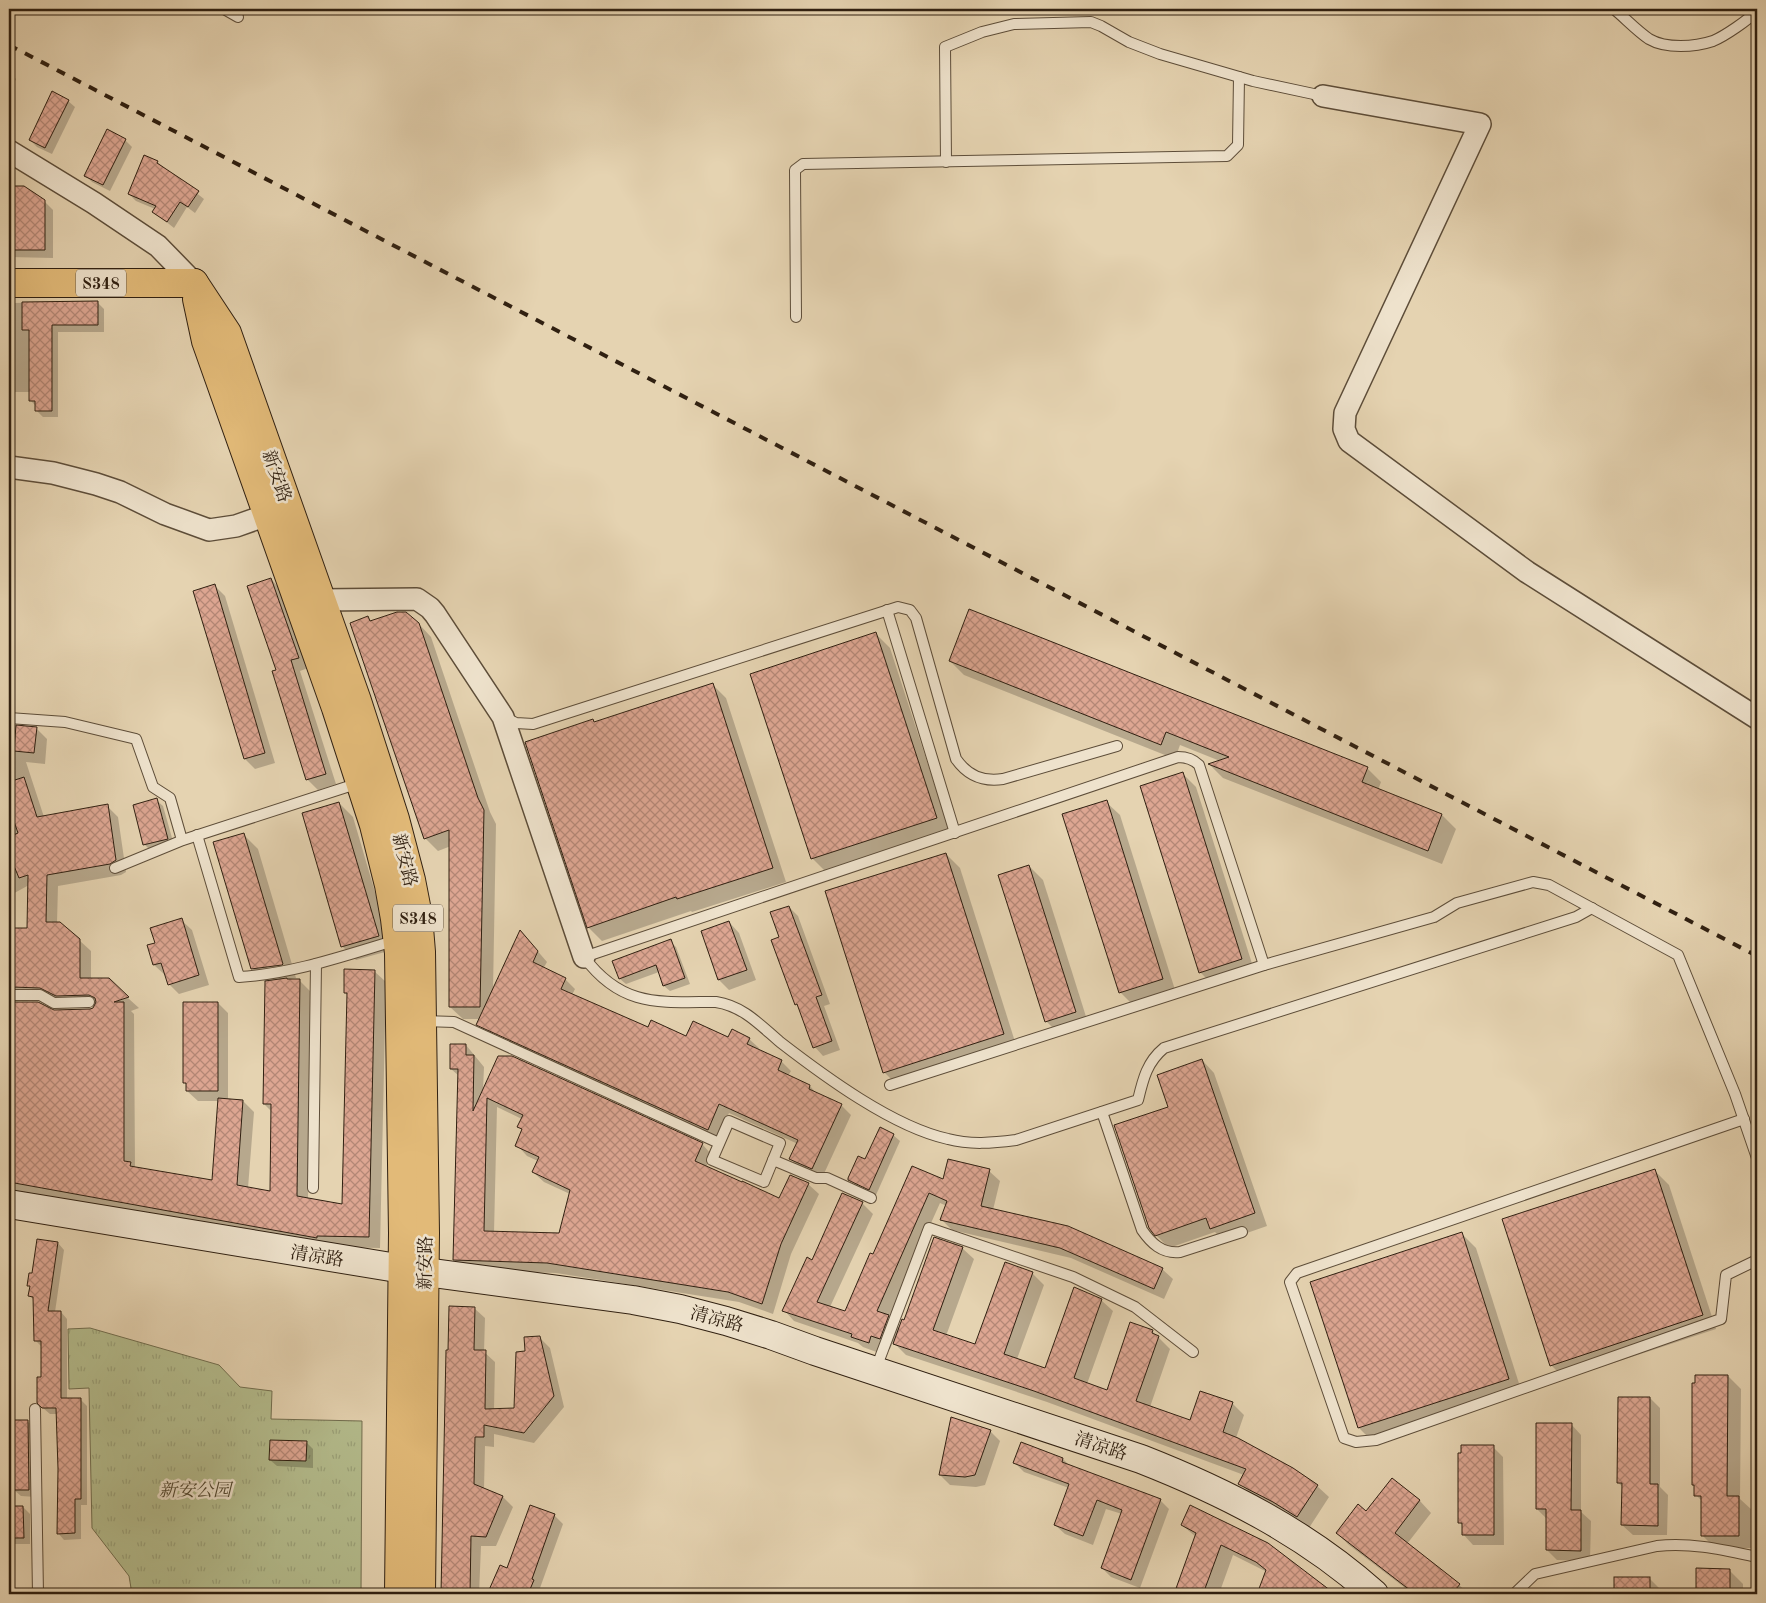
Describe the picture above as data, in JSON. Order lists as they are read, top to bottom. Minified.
{"streets":{"main road":["S348","新安路"],"street":["清凉路"]},"crossings":[["S348","新安路"],["新安路","清凉路"]],"parks":["新安公园"]}
